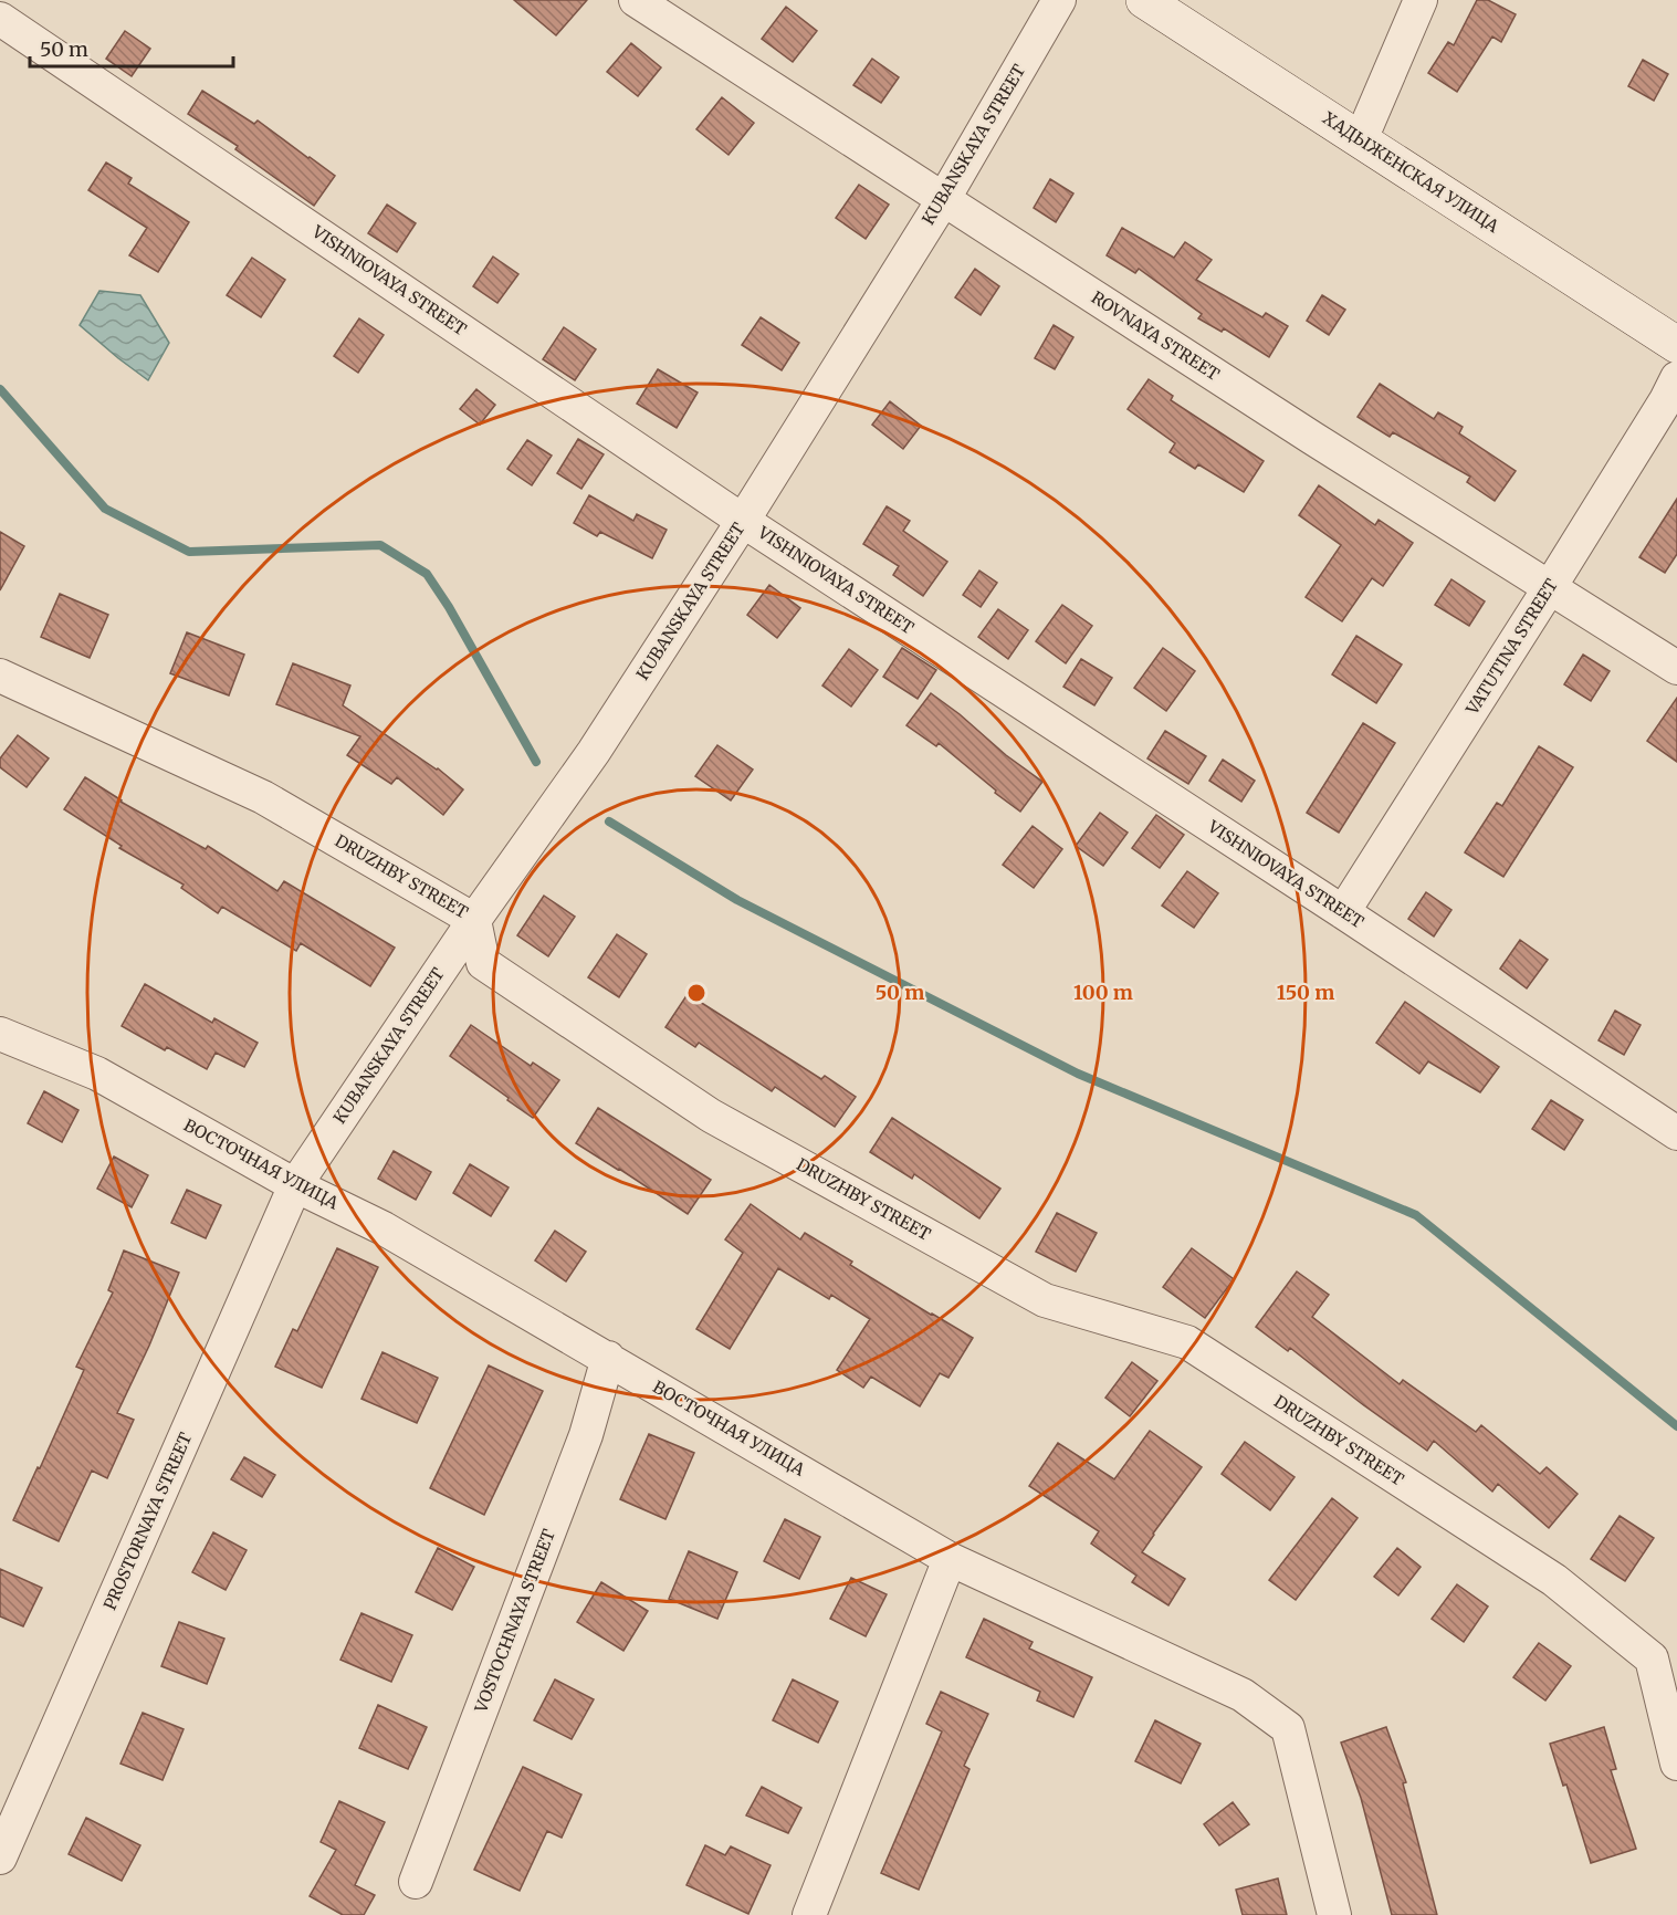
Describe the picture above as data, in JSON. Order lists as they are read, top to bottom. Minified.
{"streets":{"main road":["ХАДЫЖЕНСКАЯ УЛИЦА"],"street":["KUBANSKAYA STREET","VISHNIOVAYA STREET","ROVNAYA STREET","VATUTINA STREET","DRUZHBY STREET","ВОСТОЧНАЯ УЛИЦА","PROSTORNAYA STREET","VOSTOCHNAYA STREET"]},"crossings":[["KUBANSKAYA STREET","VISHNIOVAYA STREET"],["KUBANSKAYA STREET","ROVNAYA STREET"],["KUBANSKAYA STREET","DRUZHBY STREET"],["KUBANSKAYA STREET","ВОСТОЧНАЯ УЛИЦА"],["KUBANSKAYA STREET","PROSTORNAYA STREET"],["VISHNIOVAYA STREET","VATUTINA STREET"],["ROVNAYA STREET","VATUTINA STREET"],["ВОСТОЧНАЯ УЛИЦА","PROSTORNAYA STREET"],["ВОСТОЧНАЯ УЛИЦА","VOSTOCHNAYA STREET"]],"scale_bar":"50 m","rings":["50 m","100 m","150 m"]}
